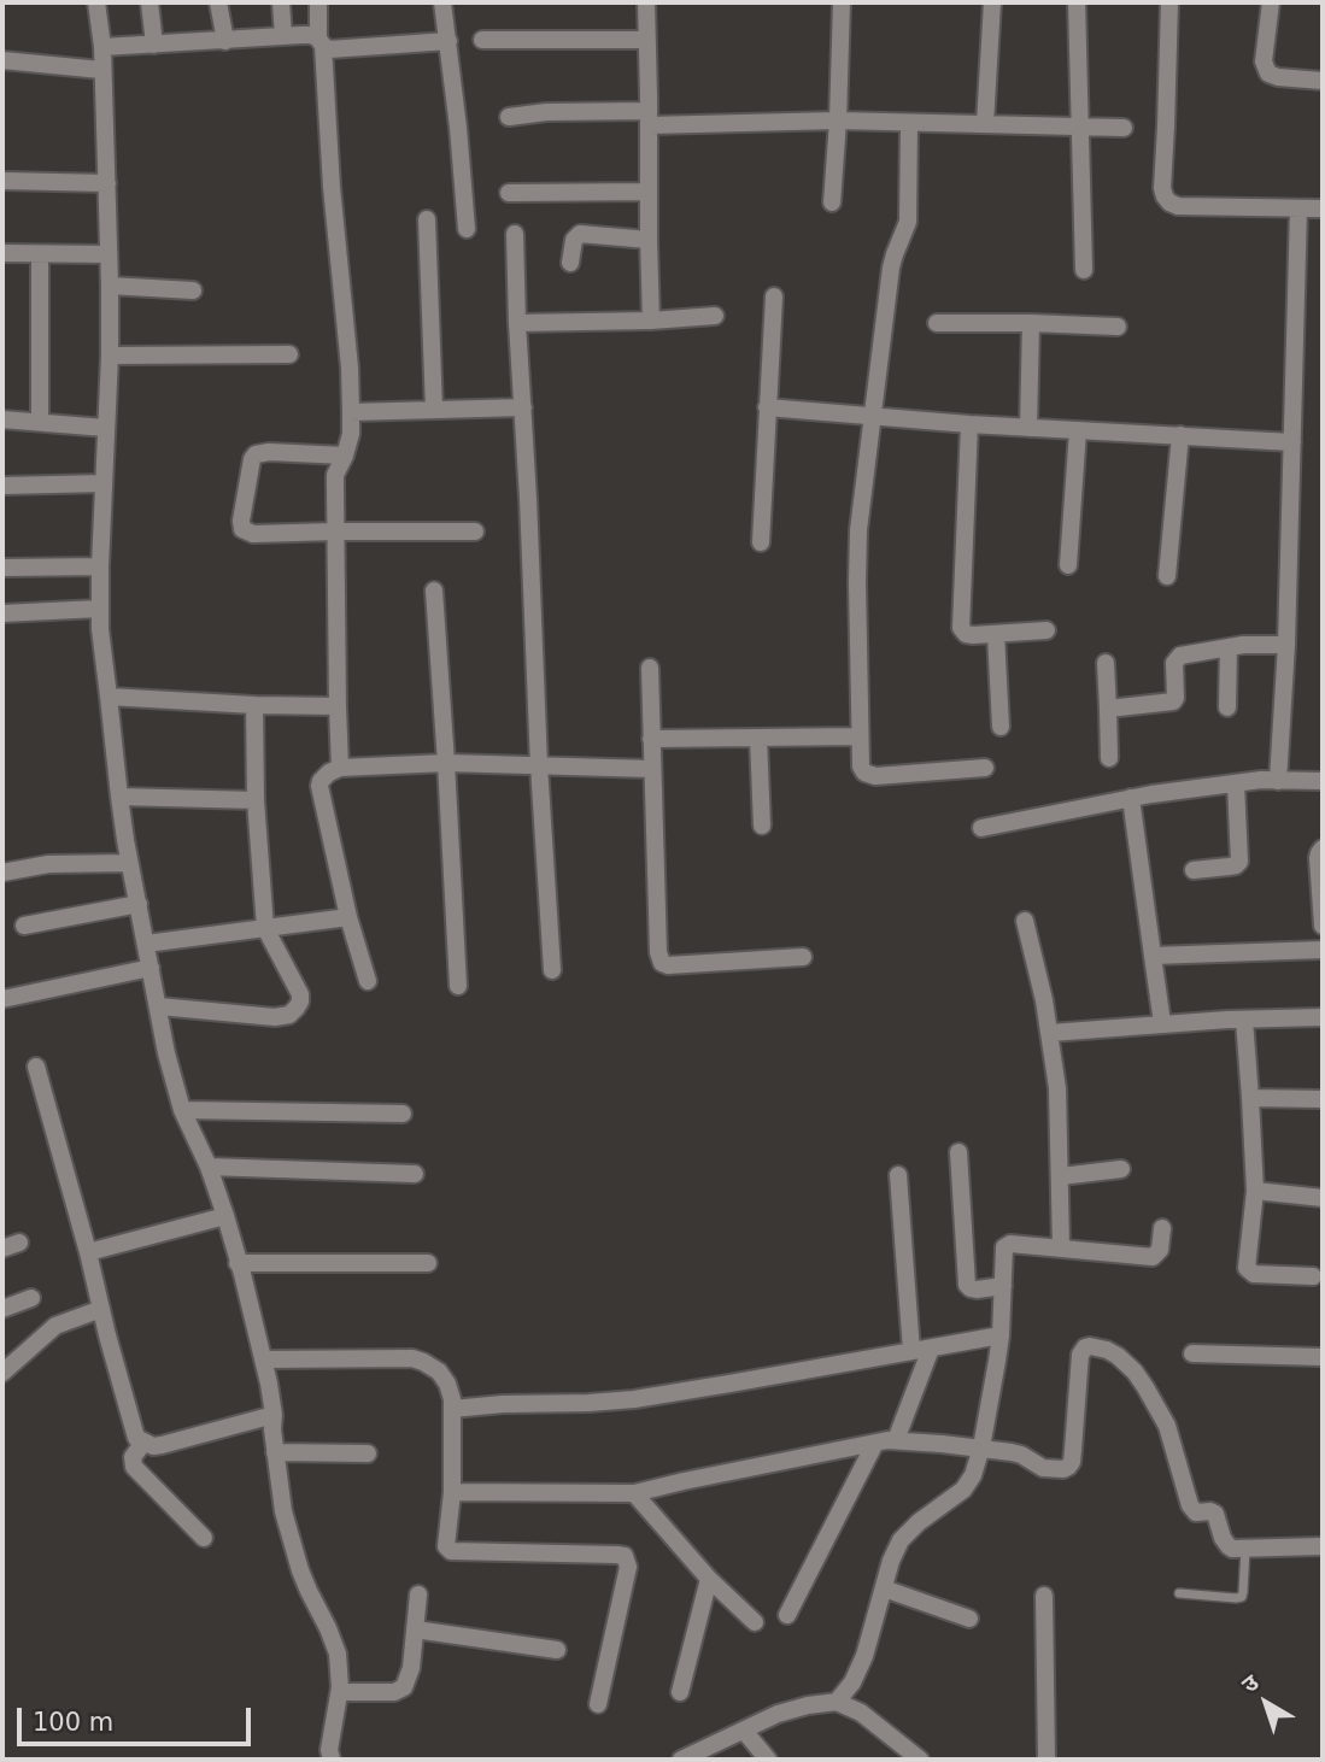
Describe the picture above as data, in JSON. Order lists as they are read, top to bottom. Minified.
{"scale_bar":"100 m","north":"top left"}
